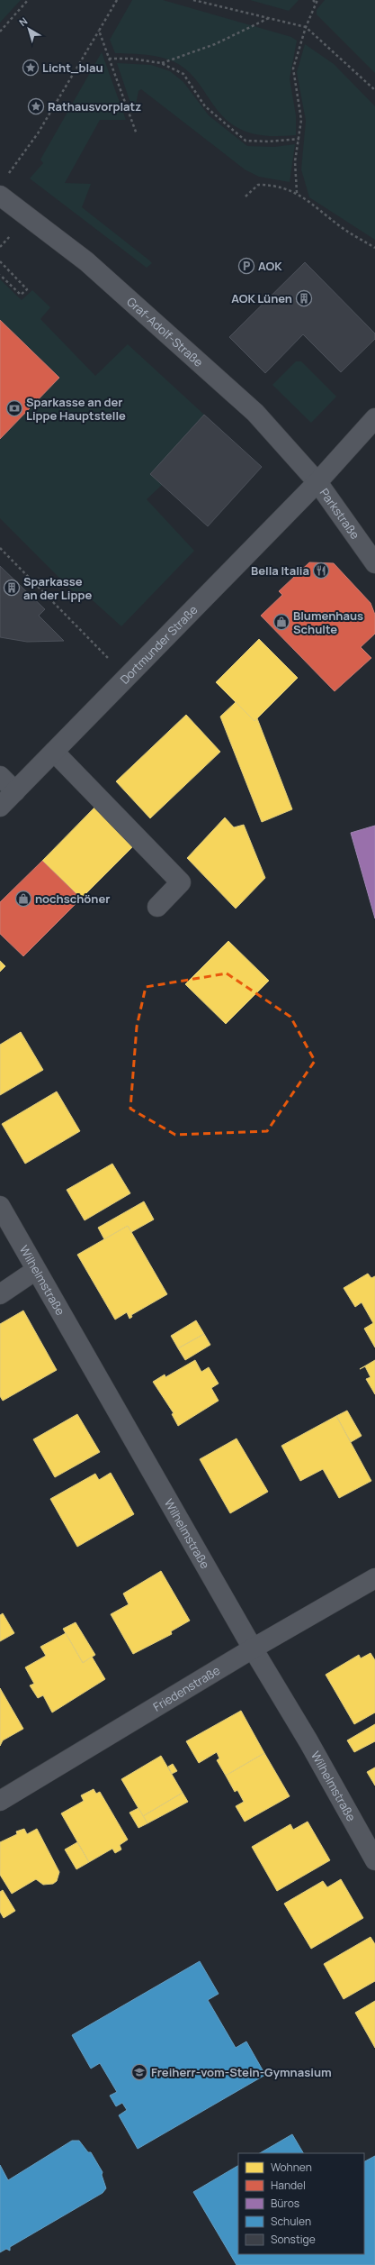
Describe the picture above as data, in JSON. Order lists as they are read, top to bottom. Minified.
{"streets":{"street":["Graf-Adolf-Straße","Parkstraße","Dortmunder Straße","Wilhelmstraße","Friedenstraße"]},"crossings":[["Graf-Adolf-Straße","Parkstraße"],["Graf-Adolf-Straße","Dortmunder Straße"],["Parkstraße","Dortmunder Straße"],["Wilhelmstraße","Friedenstraße"]],"places":{"place":["Licht_blau","Rathausvorplatz"],"parking":["AOK"],"building":["AOK Lünen","Sparkasse an der Lippe"],"bank":["Sparkasse an der Lippe Hauptstelle"],"restaurant":["Bella Italia"],"shop":["Blumenhaus Schulte","nochschöner"],"school or university":["Freiherr-vom-Stein-Gymnasium"]},"legend":["Wohnen","Handel","Büros","Schulen","Sonstige"],"north":"top left"}
